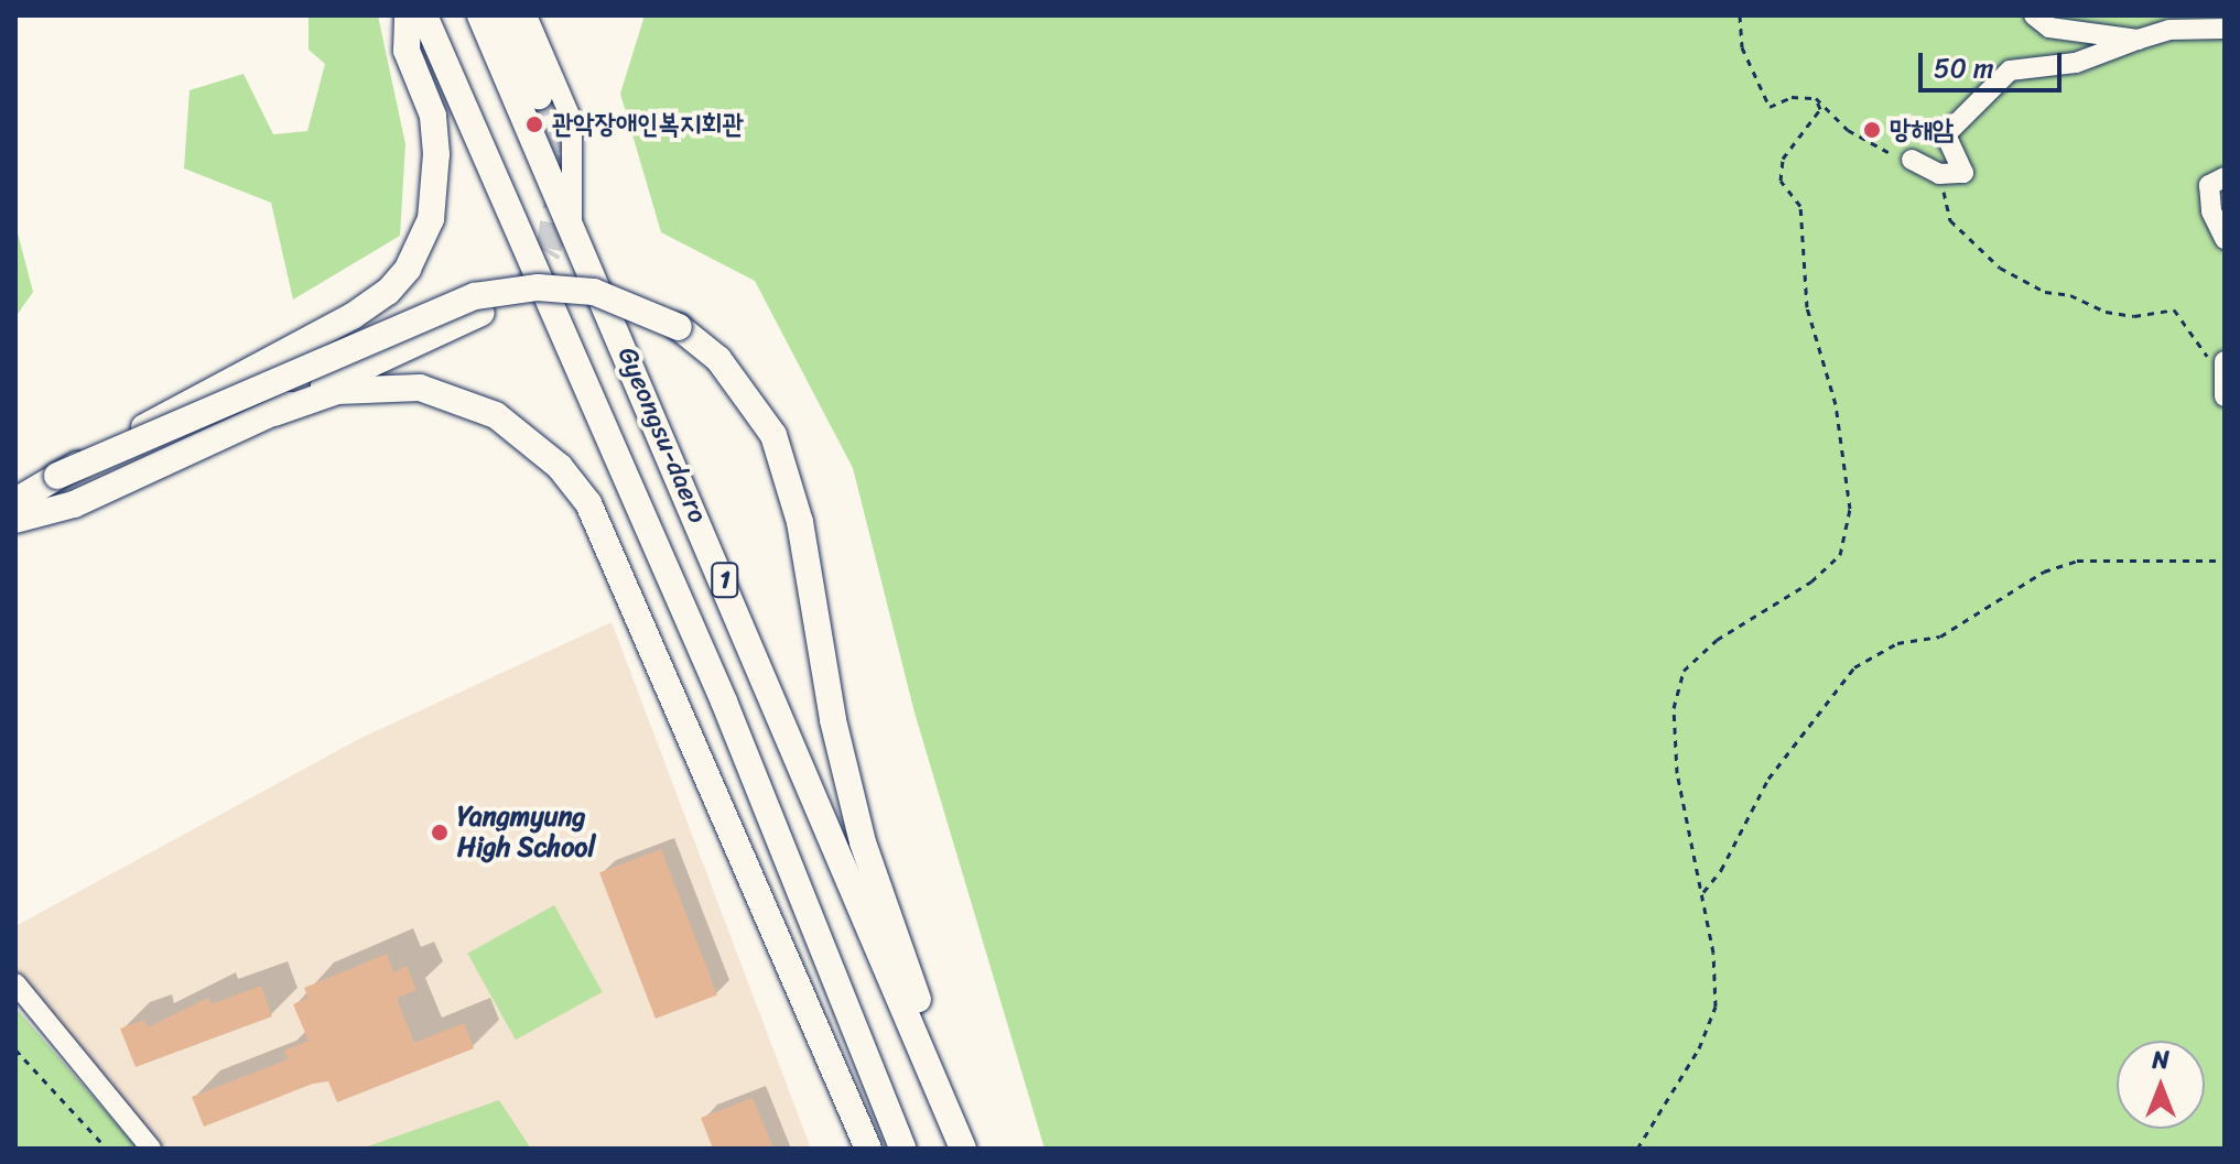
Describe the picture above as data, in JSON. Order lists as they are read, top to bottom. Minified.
{"streets":{"main road":["Gyeongsu-daero","1"]},"places":["관악장애인복지회관","망해암","Yangmyung High School"],"scale_bar":"50 m","north":"top"}
